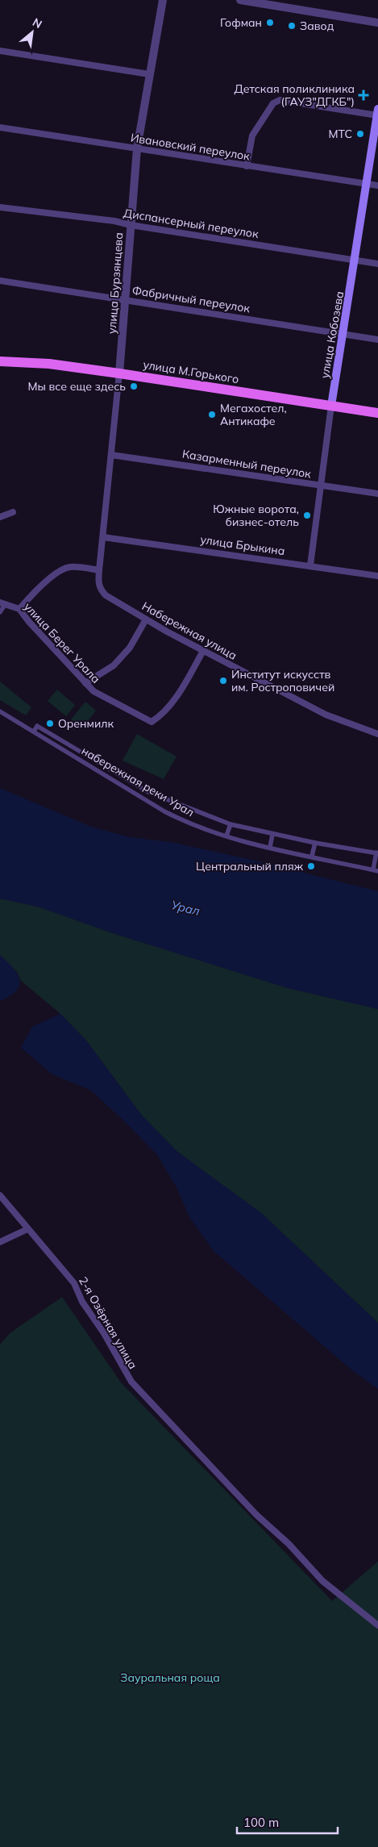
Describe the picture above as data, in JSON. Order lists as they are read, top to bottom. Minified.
{"streets":{"main road":["улица Кобозева","улица М.Горького"],"street":["Ивановский переулок","Диспансерный переулок","улица Бурзянцева","Фабричный переулок","Казарменный переулок","улица Брыкина","Набережная улица","улица Берег Урала","набережная реки Урал","2-я Озёрная улица"]},"crossings":[["Ивановский переулок","улица Бурзянцева"],["Ивановский переулок","улица Кобозева"],["Диспансерный переулок","улица Бурзянцева"],["Диспансерный переулок","улица Кобозева"],["улица Бурзянцева","Фабричный переулок"],["улица Бурзянцева","улица М.Горького"],["улица Бурзянцева","Казарменный переулок"],["улица Бурзянцева","улица Брыкина"],["улица Бурзянцева","Набережная улица"],["Фабричный переулок","улица Кобозева"],["улица Кобозева","улица М.Горького"],["улица Кобозева","Казарменный переулок"],["улица Кобозева","улица Брыкина"],["Набережная улица","улица Берег Урала"]],"water":["Урал"],"parks":["Зауральная роща"],"places":{"other":["Гофман","Завод","МТС","Мы все еще здесь","Мегахостел, Антикафе","Южные ворота, бизнес-отель","Институт искусств им. Ростроповичей","Оренмилк","Центральный пляж"],"health":["Детская поликлиника (ГАУЗ\"ДГКБ\")"]},"scale_bar":"100 m","north":"top right"}
